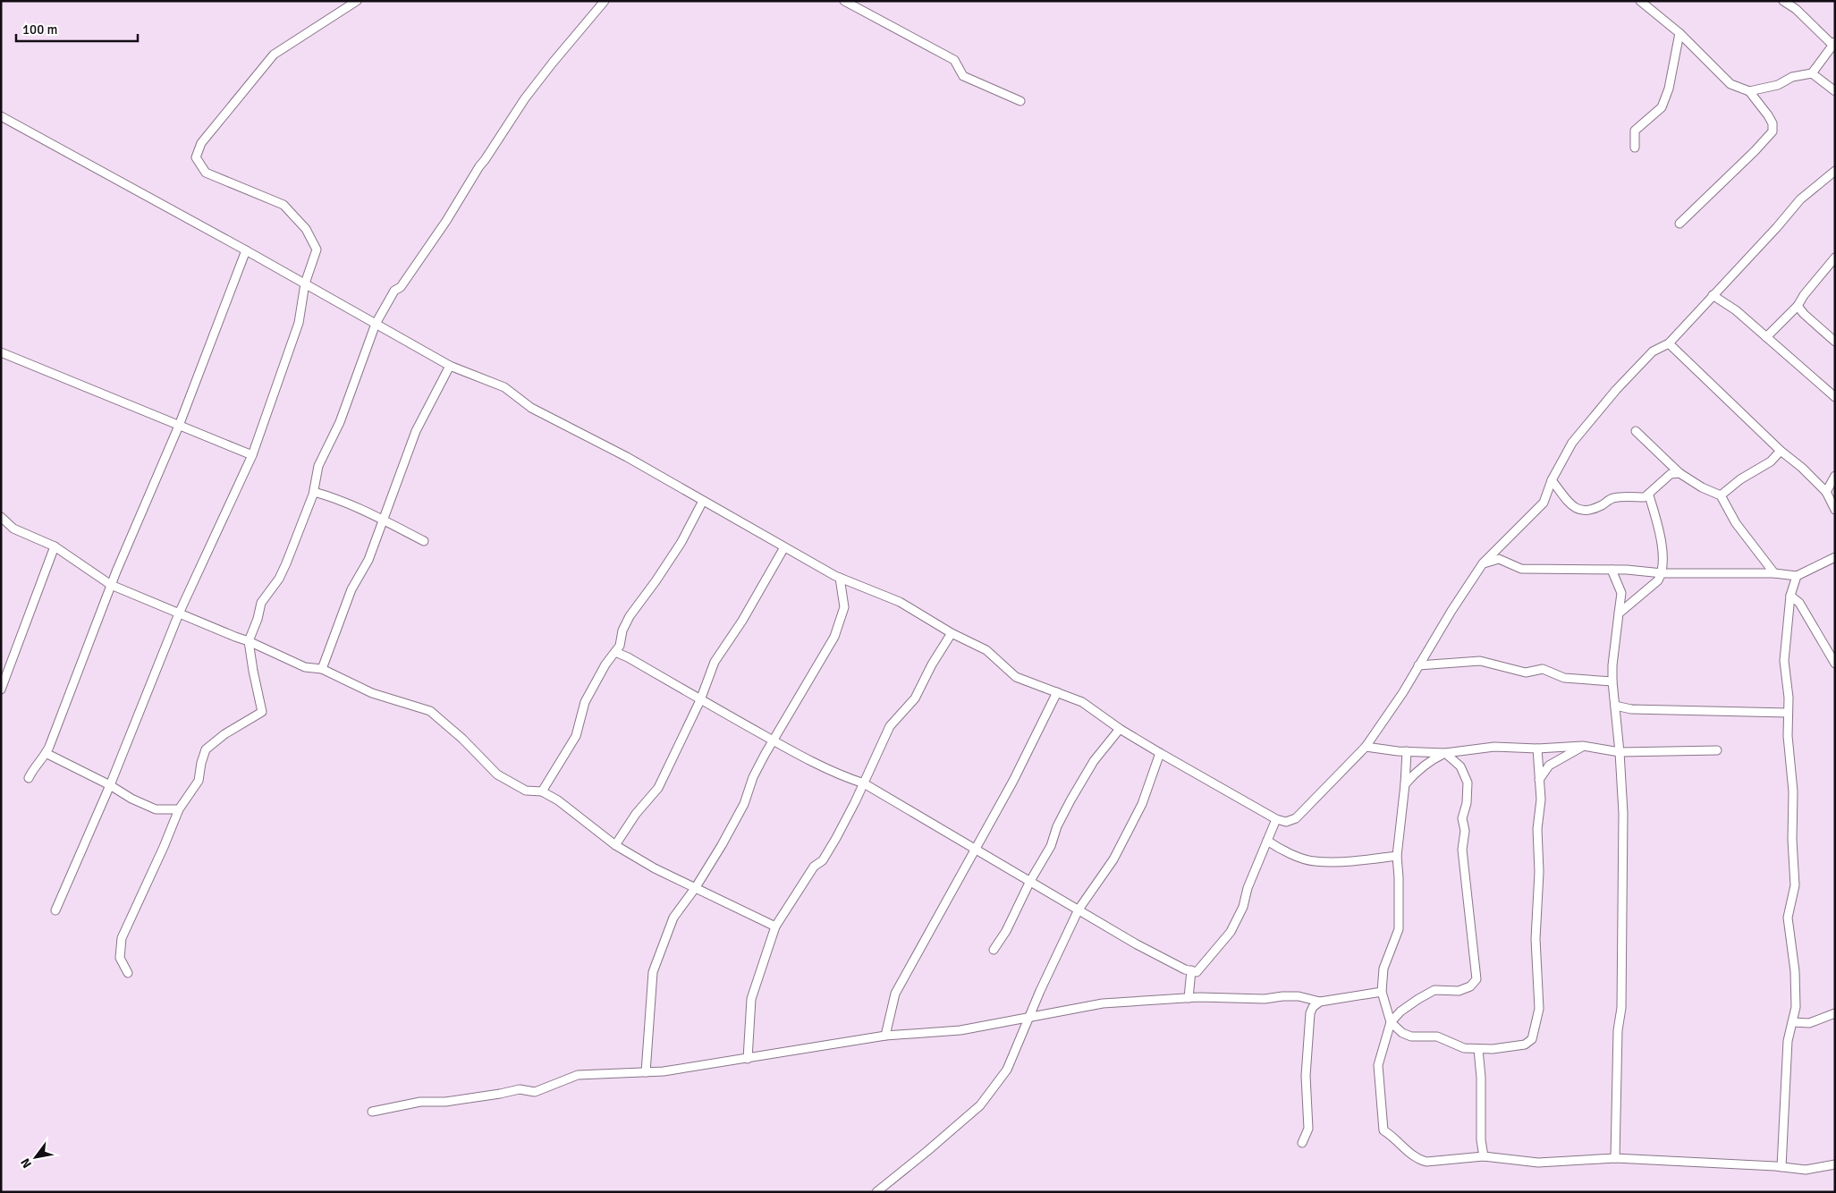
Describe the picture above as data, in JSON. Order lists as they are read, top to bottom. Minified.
{"scale_bar":"100 m","north":"bottom left"}
